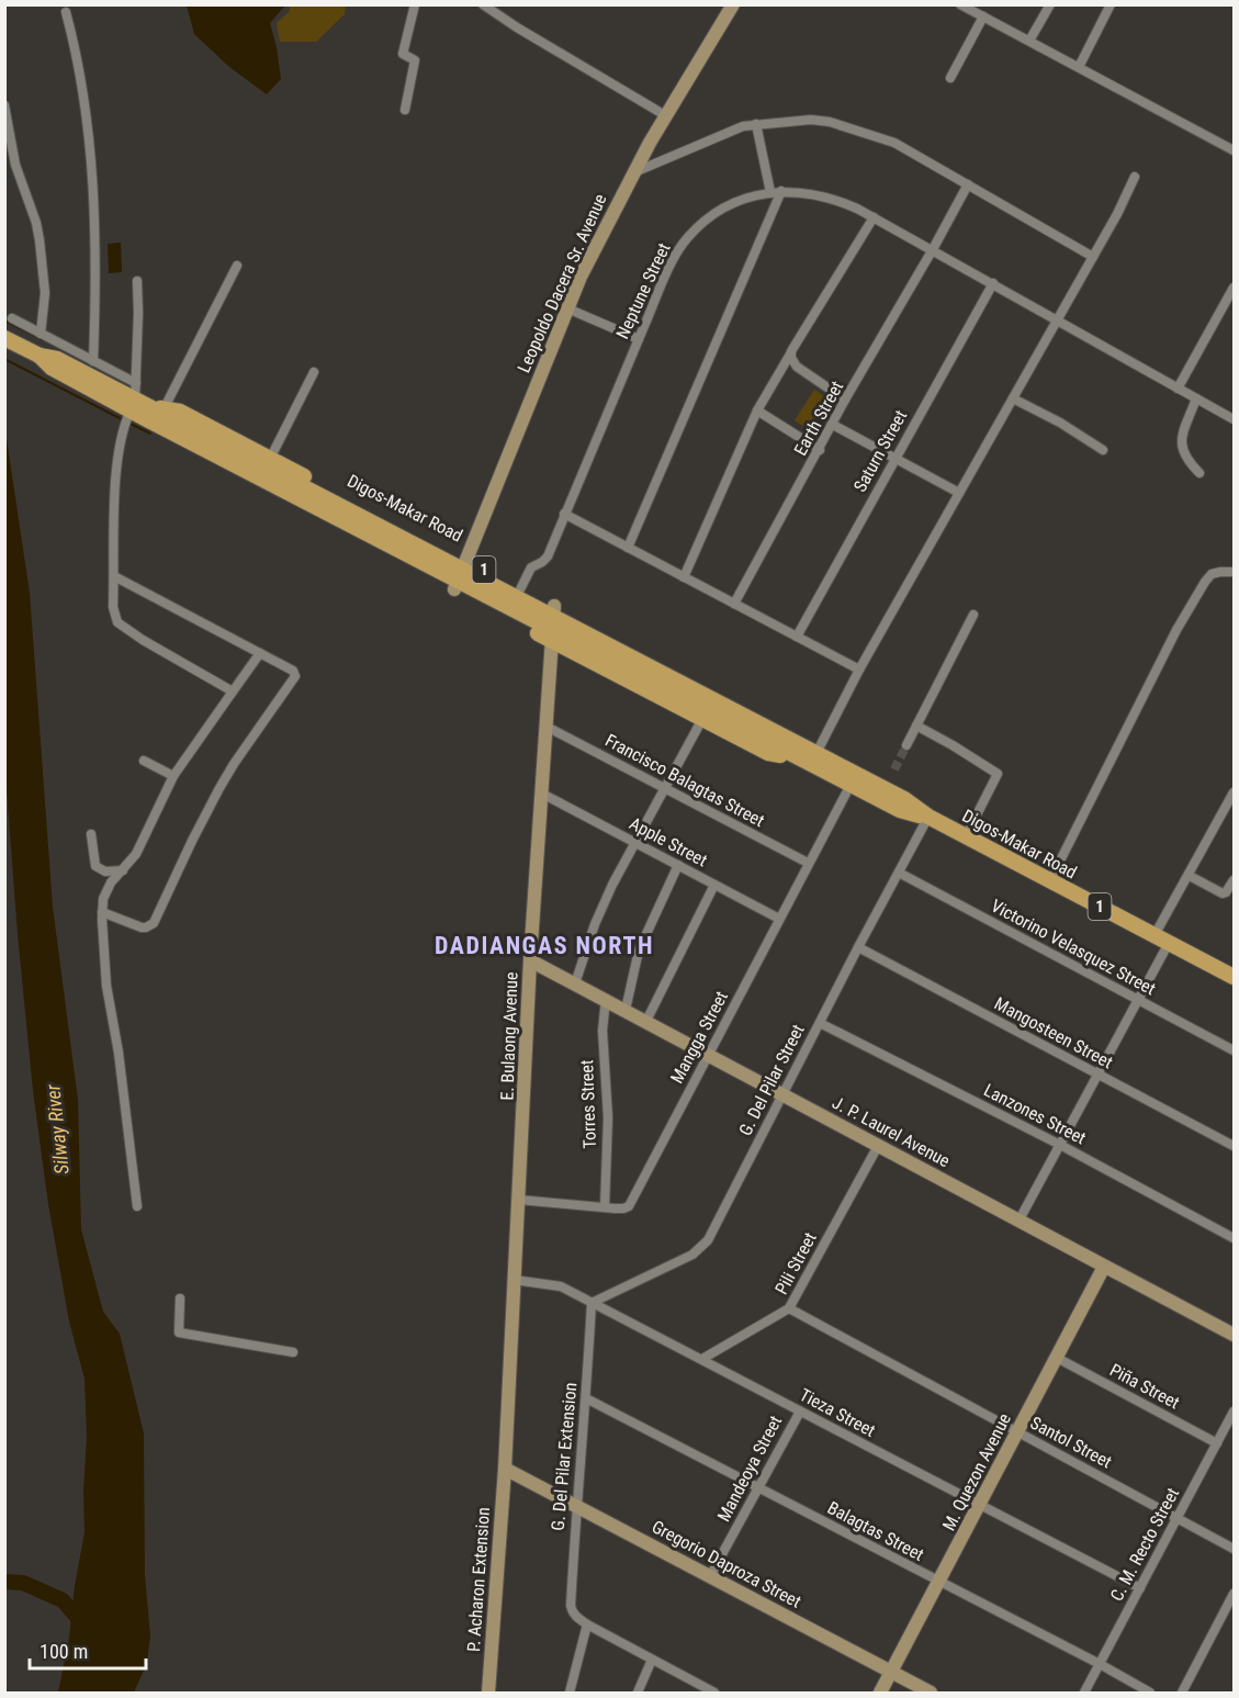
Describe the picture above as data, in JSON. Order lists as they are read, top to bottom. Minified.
{"streets":{"main road":["Digos-Makar Road","1"],"street":["Leopoldo Dacera Sr. Avenue","Neptune Street","Earth Street","Saturn Street","Francisco Balagtas Street","Apple Street","Victorino Velasquez Street","Mangosteen Street","E. Bulaong Avenue","Mangga Street","G. Del Pilar Street","Torres Street","Lanzones Street","J. P. Laurel Avenue","Pili Street","Piña Street","Tieza Street","Santol Street","G. Del Pilar Extension","Mandeoya Street","M. Quezon Avenue","Balagtas Street","C. M. Recto Street","Gregorio Daproza Street","P. Acharon Extension"]},"crossings":[["Leopoldo Dacera Sr. Avenue","Digos-Makar Road"],["Neptune Street","Earth Street"],["Neptune Street","Saturn Street"],["Neptune Street","Digos-Makar Road"],["Digos-Makar Road","E. Bulaong Avenue"],["Digos-Makar Road","Mangga Street"],["Digos-Makar Road","G. Del Pilar Street"],["Francisco Balagtas Street","E. Bulaong Avenue"],["Francisco Balagtas Street","Mangga Street"],["Apple Street","E. Bulaong Avenue"],["Apple Street","Mangga Street"],["Victorino Velasquez Street","G. Del Pilar Street"],["Mangosteen Street","G. Del Pilar Street"],["E. Bulaong Avenue","Mangga Street"],["E. Bulaong Avenue","J. P. Laurel Avenue"],["E. Bulaong Avenue","Tieza Street"],["E. Bulaong Avenue","Gregorio Daproza Street"],["E. Bulaong Avenue","P. Acharon Extension"],["Mangga Street","Torres Street"],["Mangga Street","J. P. Laurel Avenue"],["G. Del Pilar Street","Lanzones Street"],["G. Del Pilar Street","J. P. Laurel Avenue"],["G. Del Pilar Street","Tieza Street"],["G. Del Pilar Street","G. Del Pilar Extension"],["Torres Street","J. P. Laurel Avenue"],["J. P. Laurel Avenue","Pili Street"],["J. P. Laurel Avenue","M. Quezon Avenue"],["Pili Street","Tieza Street"],["Pili Street","Santol Street"],["Piña Street","M. Quezon Avenue"],["Piña Street","C. M. Recto Street"],["Tieza Street","G. Del Pilar Extension"],["Tieza Street","Mandeoya Street"],["Tieza Street","M. Quezon Avenue"],["Tieza Street","C. M. Recto Street"],["Santol Street","M. Quezon Avenue"],["Santol Street","C. M. Recto Street"],["G. Del Pilar Extension","Balagtas Street"],["G. Del Pilar Extension","Gregorio Daproza Street"],["Mandeoya Street","Balagtas Street"],["Mandeoya Street","Gregorio Daproza Street"],["M. Quezon Avenue","Balagtas Street"],["M. Quezon Avenue","Gregorio Daproza Street"],["Balagtas Street","C. M. Recto Street"],["Gregorio Daproza Street","P. Acharon Extension"]],"districts":["DADIANGAS NORTH"],"water":["Silway River"],"scale_bar":"100 m"}
